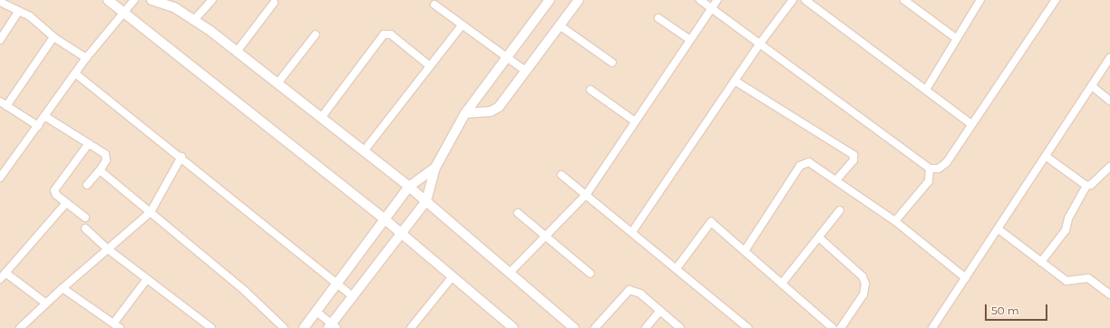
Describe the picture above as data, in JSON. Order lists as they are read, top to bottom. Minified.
{"scale_bar":"50 m"}
